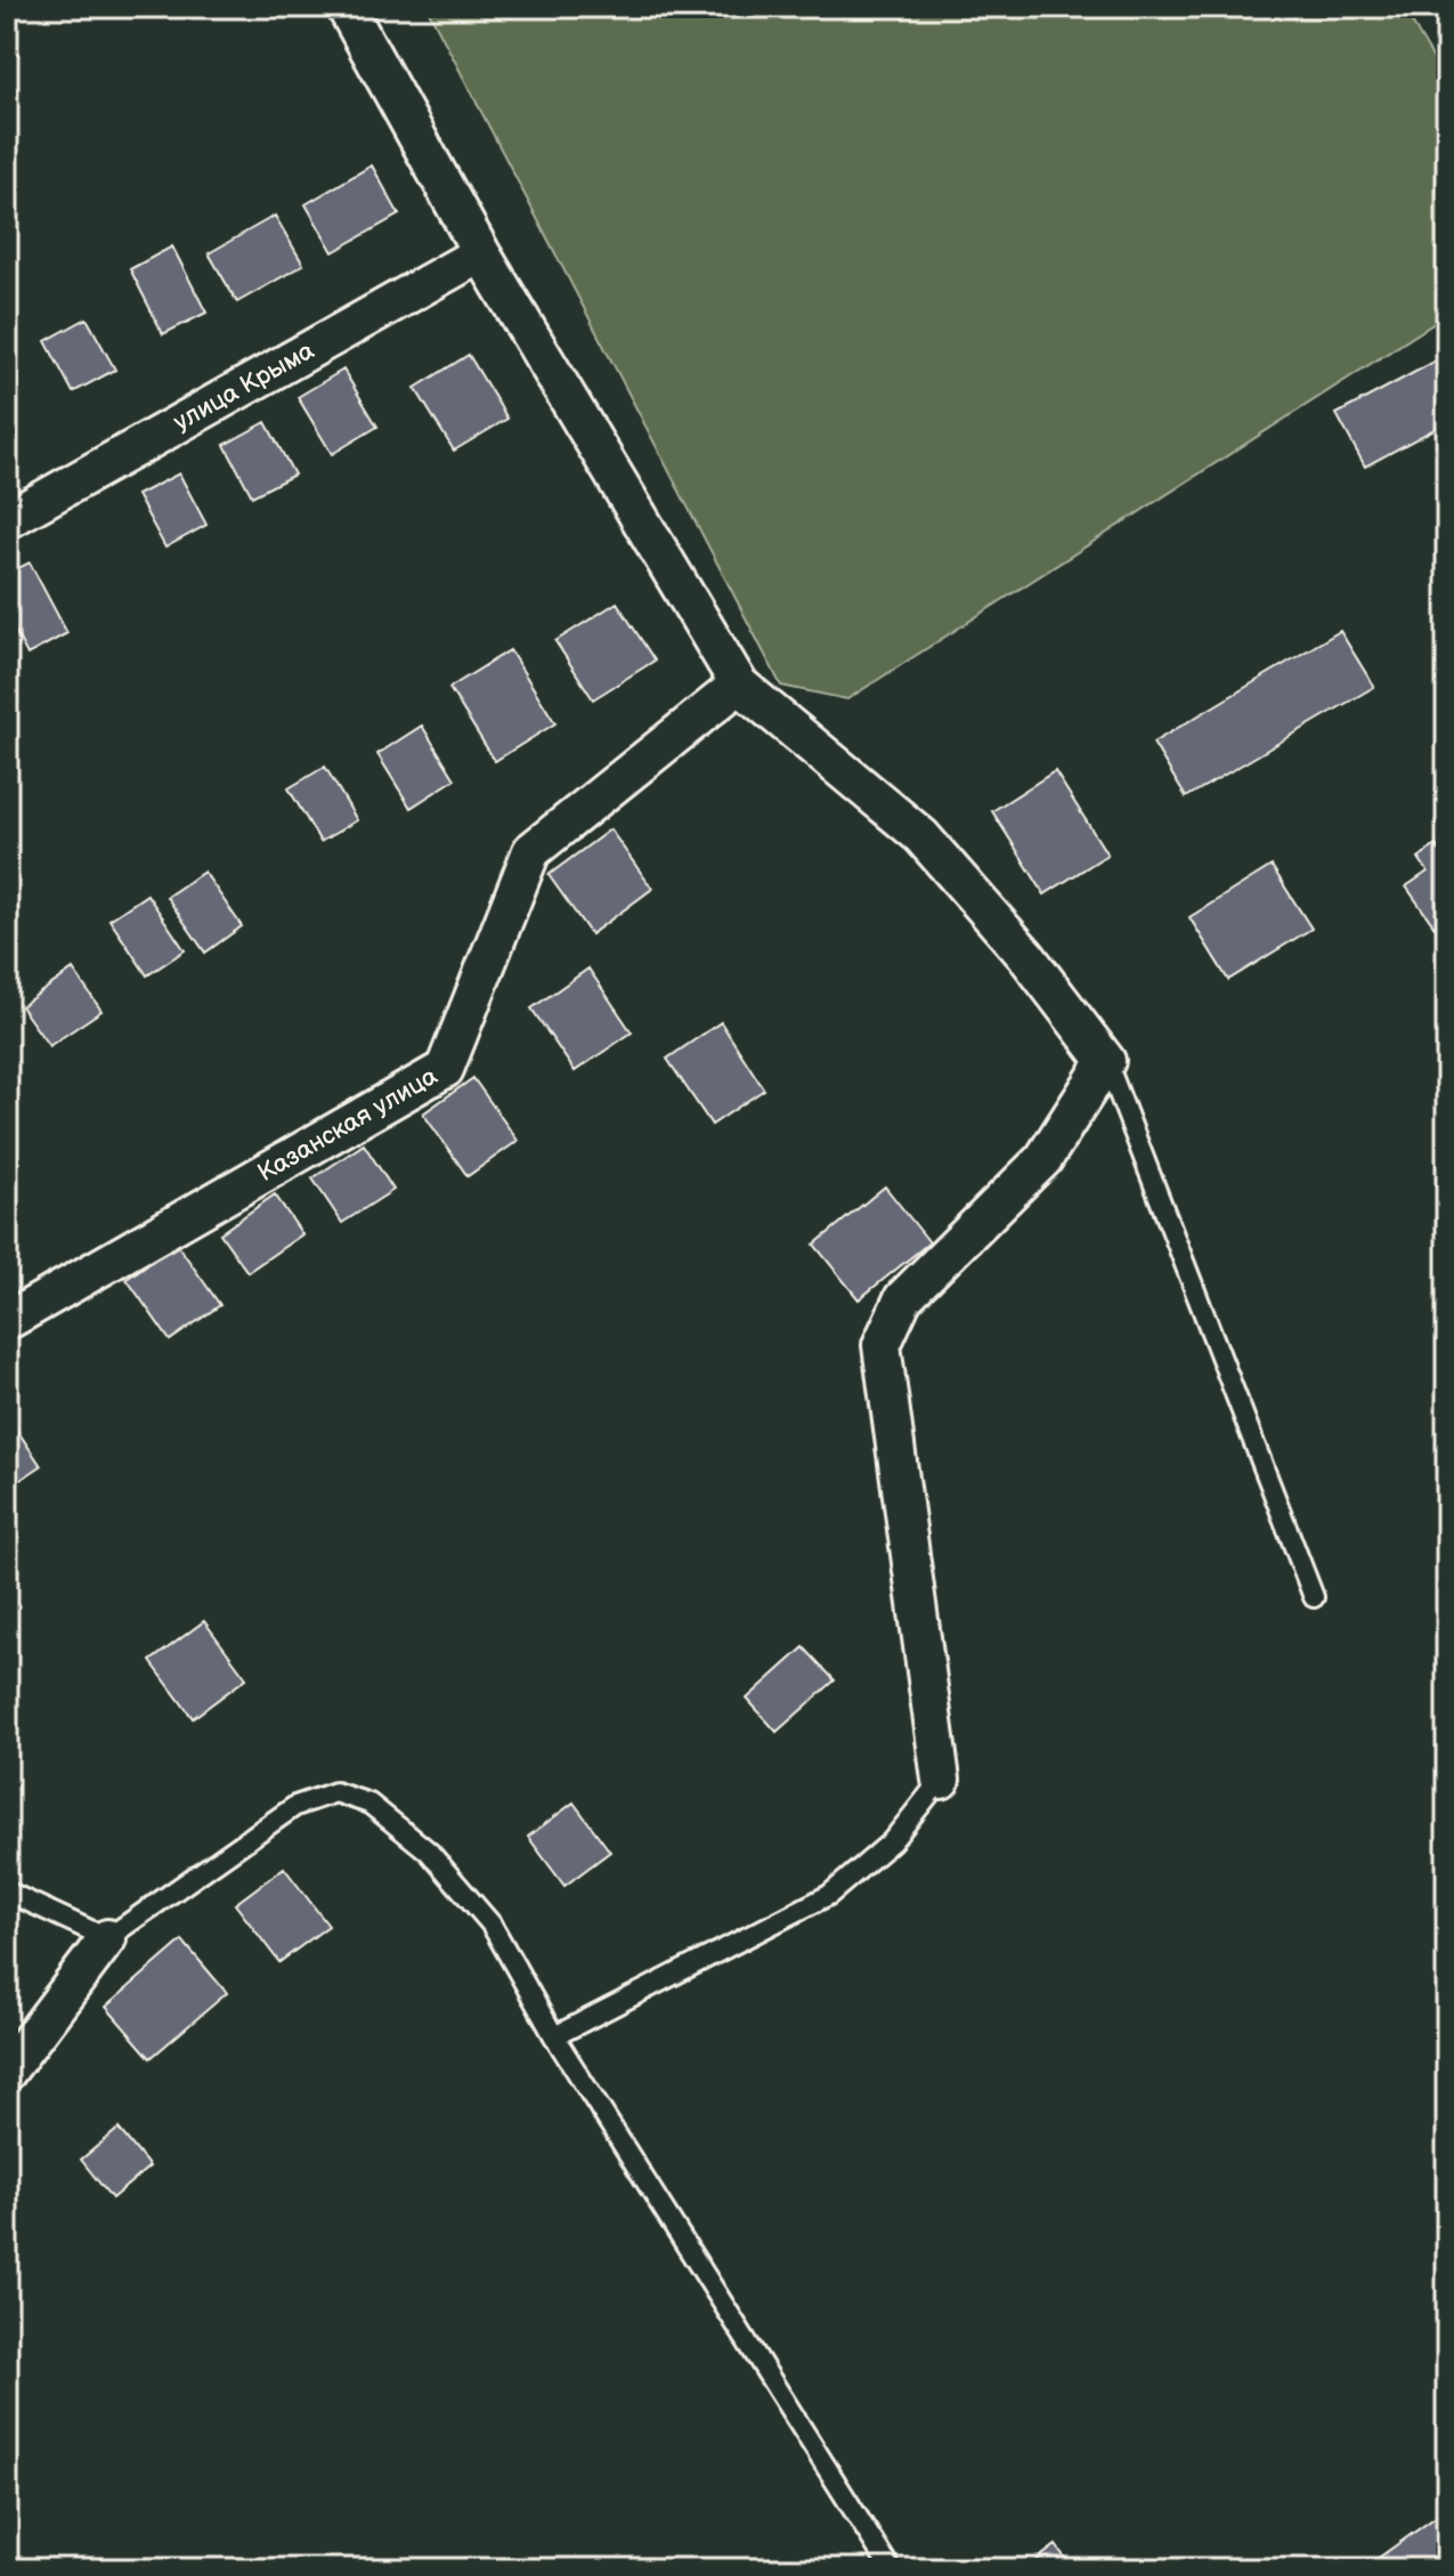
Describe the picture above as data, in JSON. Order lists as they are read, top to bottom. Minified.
{"streets":{"street":["улица Крыма","Казанская улица"]}}
